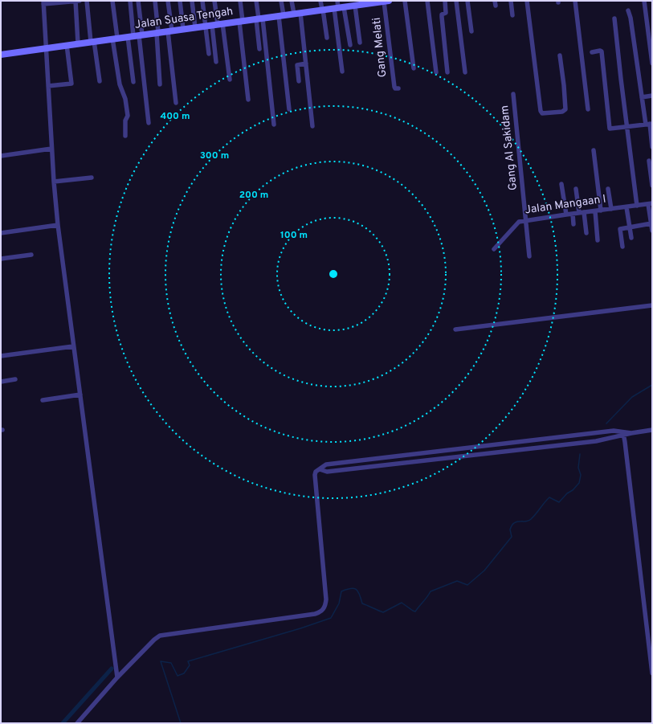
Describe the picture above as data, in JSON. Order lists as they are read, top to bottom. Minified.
{"streets":{"street":["Jalan Suasa Tengah","Gang Melati","Gang Al Sakidam","Jalan Mangaan I"]},"crossings":[["Jalan Suasa Tengah","Gang Melati"],["Gang Al Sakidam","Jalan Mangaan I"]],"rings":["400 m","300 m","200 m","100 m"]}
